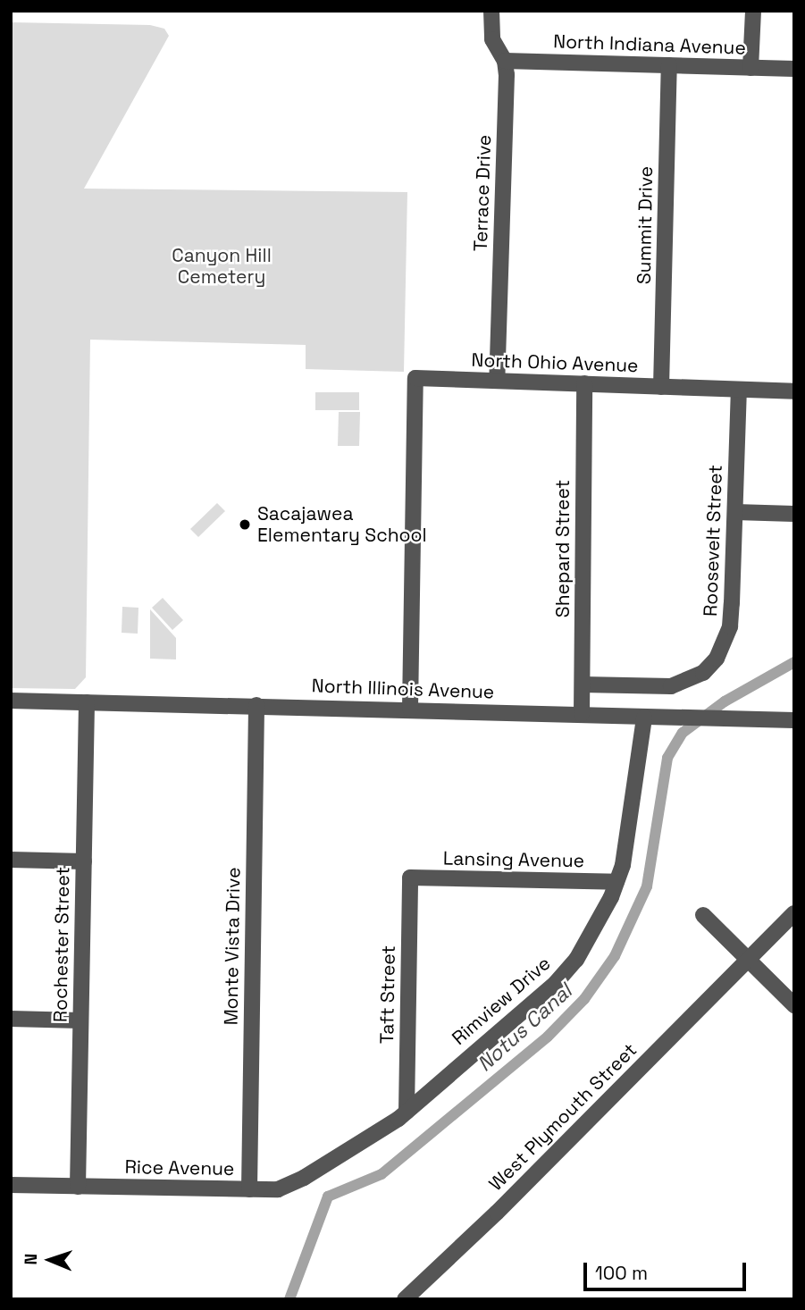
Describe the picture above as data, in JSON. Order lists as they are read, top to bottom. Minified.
{"streets":{"street":["North Indiana Avenue","Terrace Drive","Summit Drive","North Ohio Avenue","Roosevelt Street","Shepard Street","North Illinois Avenue","Lansing Avenue","Rochester Street","Monte Vista Drive","Taft Street","Rimview Drive","West Plymouth Street","Rice Avenue"]},"crossings":[["North Indiana Avenue","Terrace Drive"],["North Indiana Avenue","Summit Drive"],["Terrace Drive","North Ohio Avenue"],["Summit Drive","North Ohio Avenue"],["North Ohio Avenue","Roosevelt Street"],["North Ohio Avenue","Shepard Street"],["North Ohio Avenue","North Illinois Avenue"],["Roosevelt Street","Shepard Street"],["Shepard Street","North Illinois Avenue"],["North Illinois Avenue","Rochester Street"],["North Illinois Avenue","Monte Vista Drive"],["North Illinois Avenue","Rimview Drive"],["Lansing Avenue","Taft Street"],["Lansing Avenue","Rimview Drive"],["Rochester Street","Rice Avenue"],["Monte Vista Drive","Rice Avenue"],["Taft Street","Rimview Drive"],["Rimview Drive","Rice Avenue"]],"water":["Notus Canal"],"parks":["Canyon Hill Cemetery"],"places":["Sacajawea Elementary School"],"scale_bar":"100 m","north":"left"}
